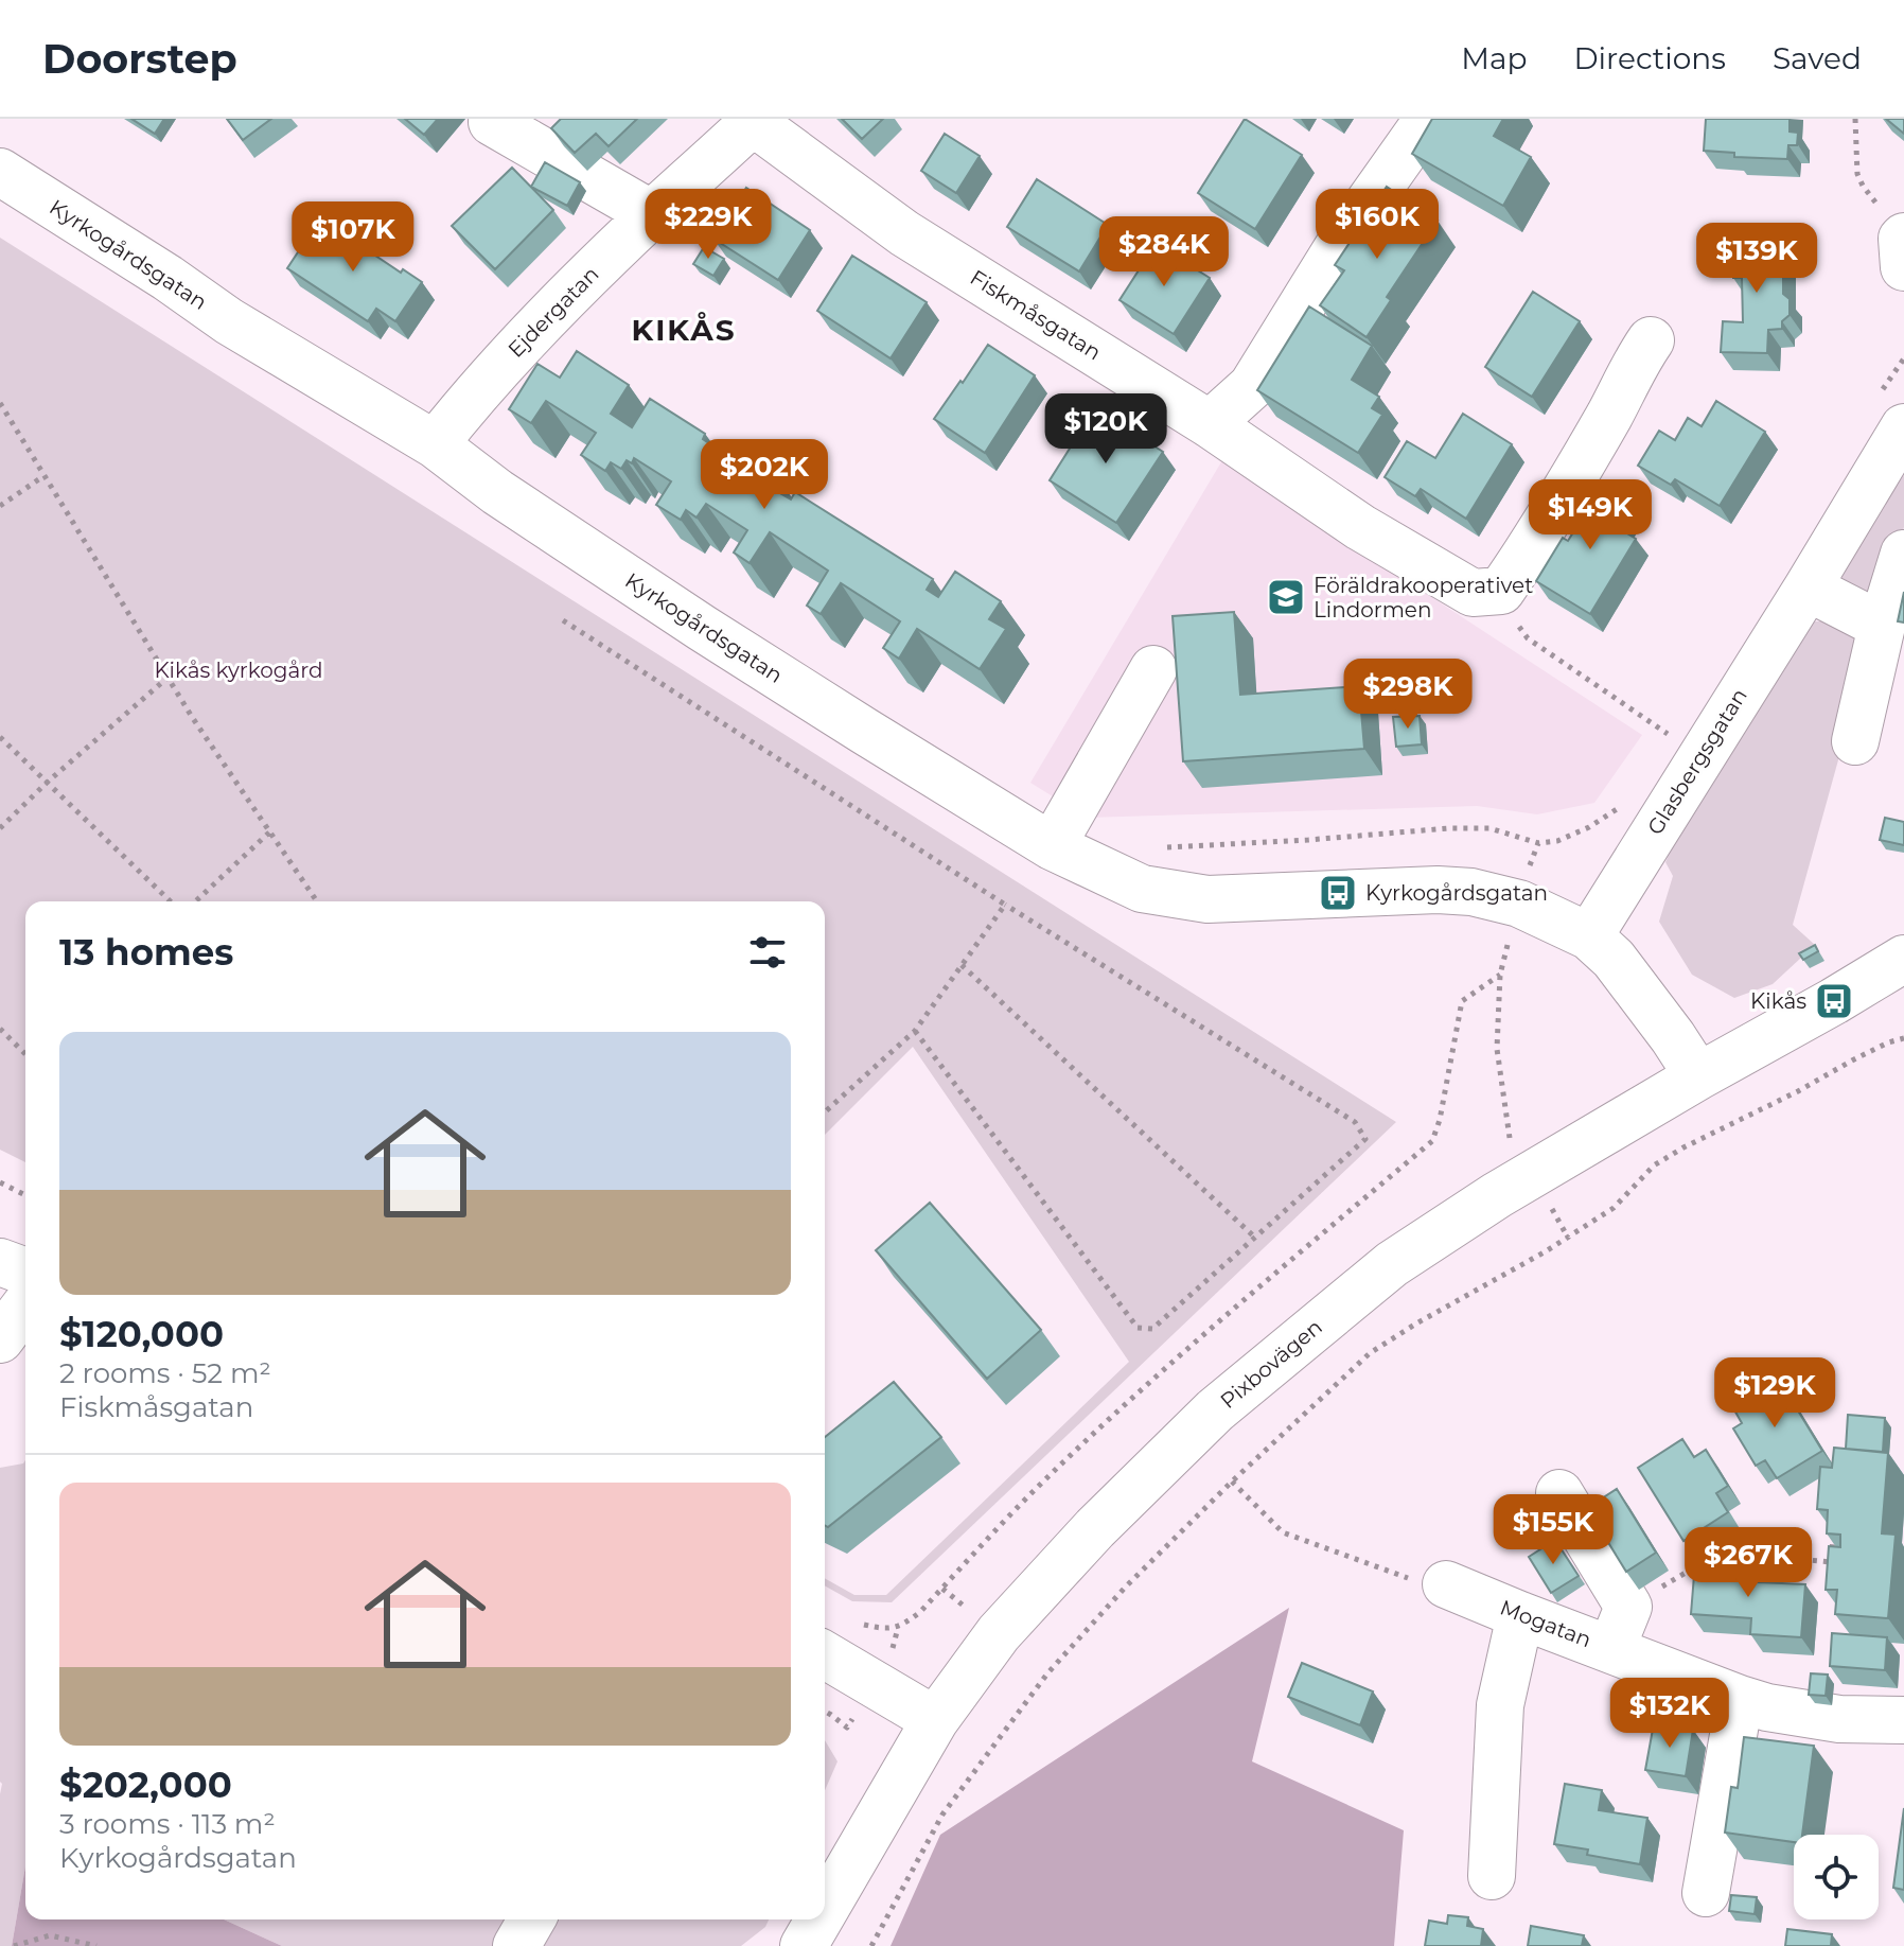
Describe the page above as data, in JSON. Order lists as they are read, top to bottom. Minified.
{"streets":{"street":["Kyrkogårdsgatan","Ejdergatan","Fiskmåsgatan","Glasbergsgatan","Pixbovägen","Mogatan"]},"crossings":[["Kyrkogårdsgatan","Ejdergatan"],["Kyrkogårdsgatan","Glasbergsgatan"],["Kyrkogårdsgatan","Pixbovägen"],["Ejdergatan","Fiskmåsgatan"]],"districts":["KIKÅS"],"parks":["Kikås kyrkogård"],"places":{"school or university":["Föräldrakooperativet Lindormen"],"bus stop":["Kyrkogårdsgatan","Kikås"]},"page":{"header":"Doorstep","nav":["Map","Directions","Saved"],"price":["$229K","$160K","$107K","$284K","$139K","$120K","$202K","$149K","$298K","$129K","$155K","$267K","$132K"],"heading":"13 homes","list":[{"name":"$120,000","note":"2 rooms · 52 m² · Fiskmåsgatan"},{"name":"$202,000","note":"3 rooms · 113 m² · Kyrkogårdsgatan"}]}}
